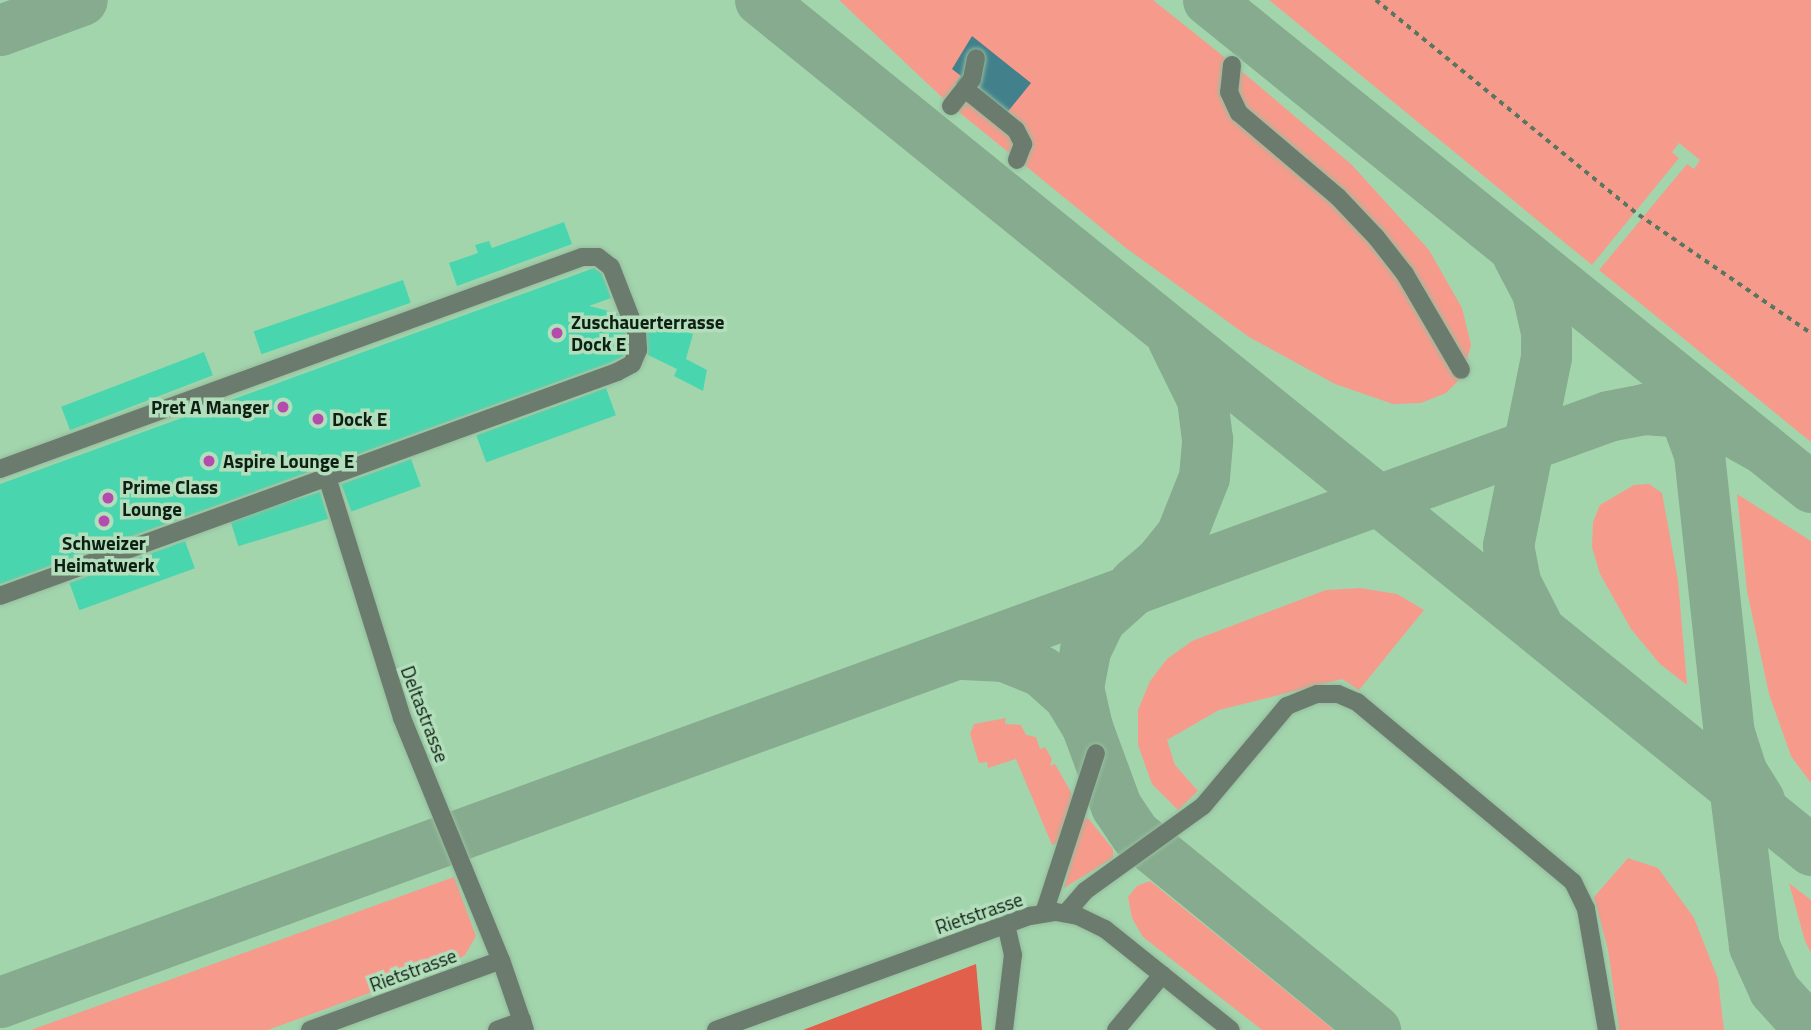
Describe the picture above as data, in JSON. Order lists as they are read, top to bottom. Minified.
{"streets":{"lane":["Deltastrasse","Rietstrasse"]},"crossings":[["Deltastrasse","Rietstrasse"]],"places":["Zuschauerterrasse Dock E","Pret A Manger","Dock E","Aspire Lounge E","Prime Class Lounge","Schweizer Heimatwerk"]}
